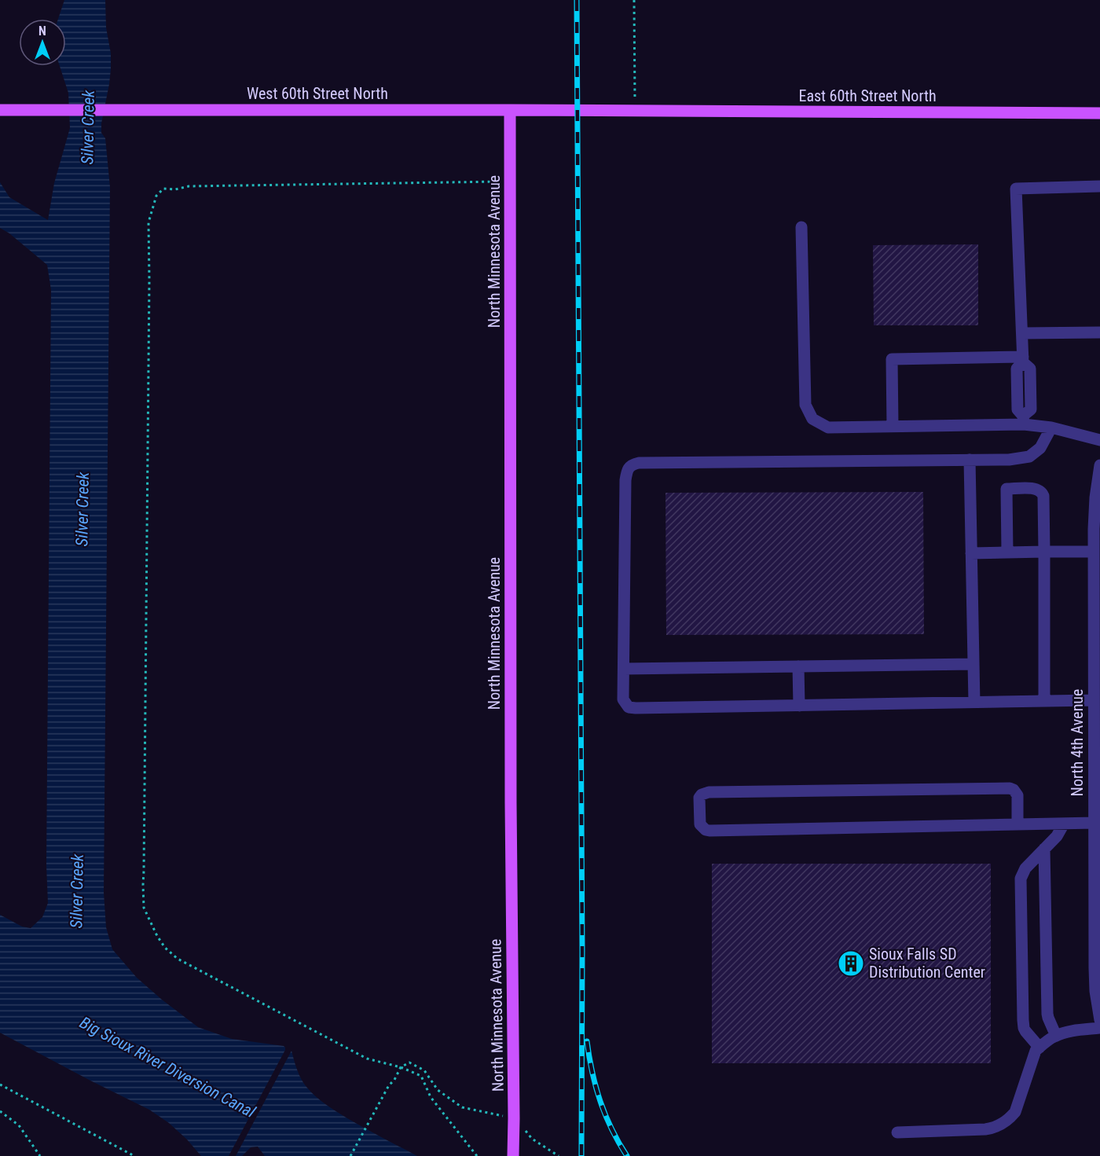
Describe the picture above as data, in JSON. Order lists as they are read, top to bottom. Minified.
{"streets":{"main road":["West 60th Street North","East 60th Street North","North Minnesota Avenue"],"street":["North 4th Avenue"]},"crossings":[["West 60th Street North","East 60th Street North"],["West 60th Street North","North Minnesota Avenue"]],"water":["Silver Creek","Big Sioux River Diversion Canal"],"places":{"building":["Sioux Falls SD Distribution Center"]},"north":"top"}
